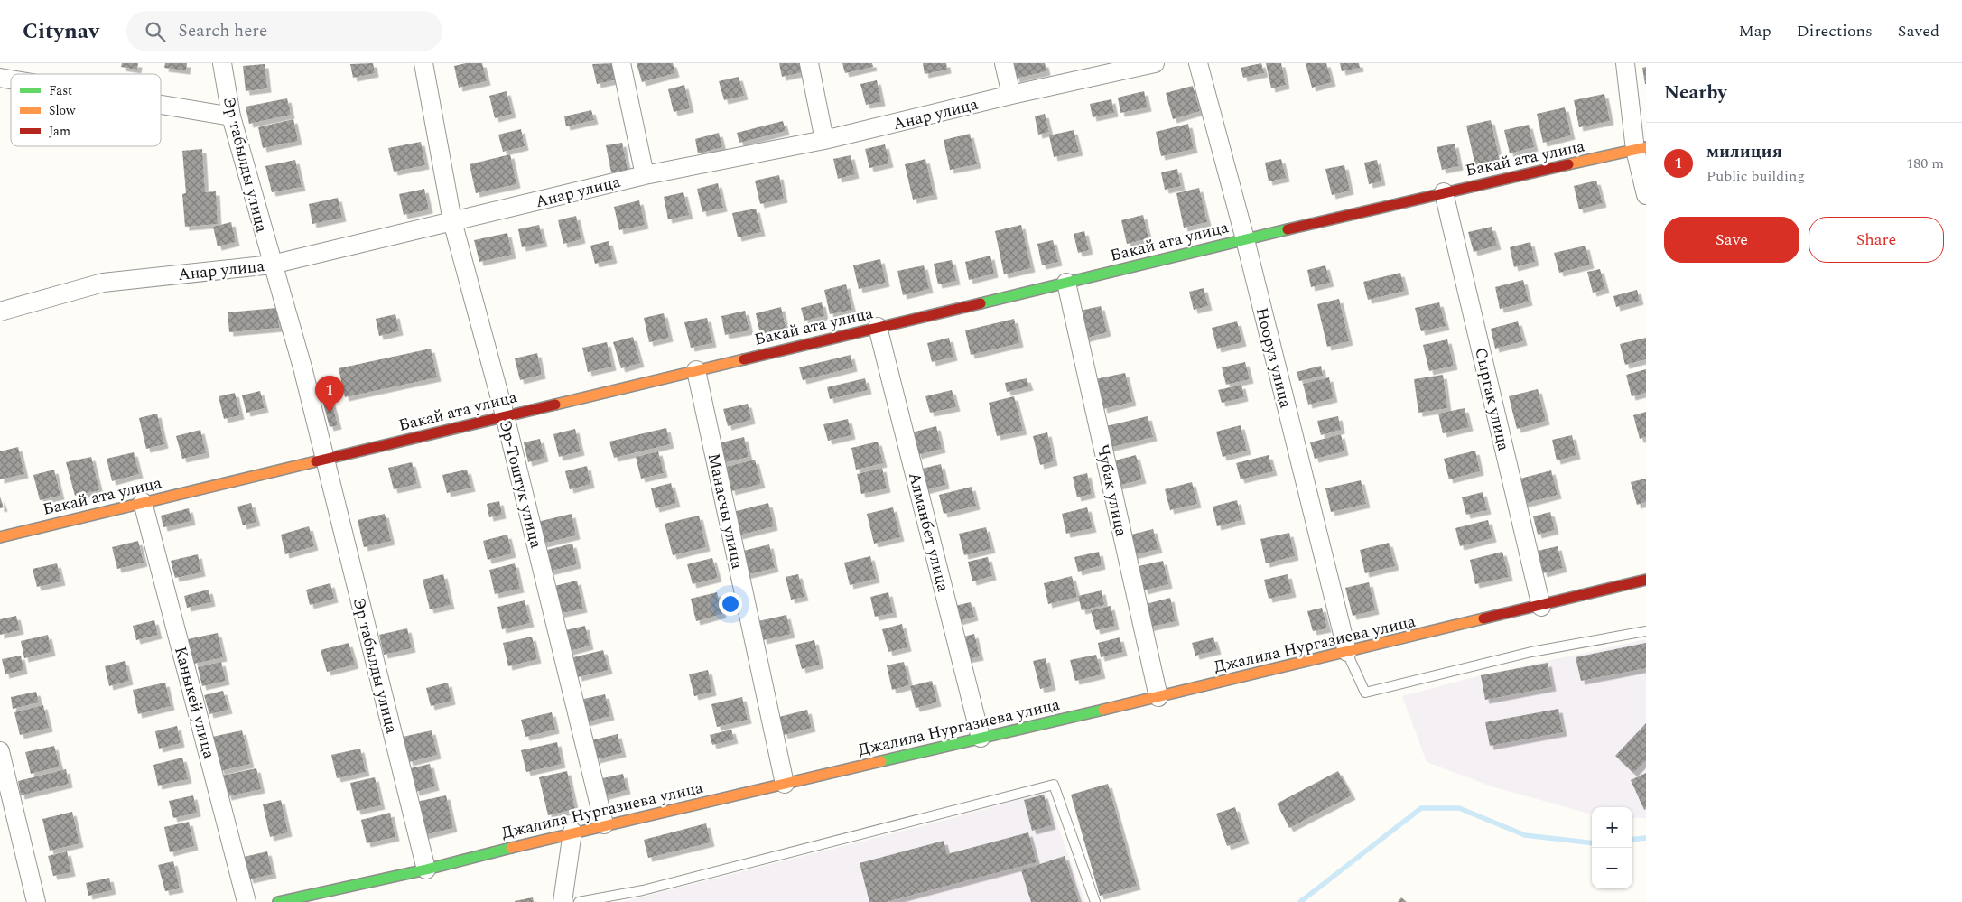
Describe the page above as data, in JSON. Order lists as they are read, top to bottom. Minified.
{"streets":{"street":["Анар улица","Бакай ата улица","Эр табылды улица","Нооруз улица","Сыргак улица","Эр-Тоштук улица","Чубак улица","Манасчы улица","Алманбет улица","Джалила Нургазиева улица","Каныкей улица"]},"crossings":[["Анар улица","Эр табылды улица"],["Анар улица","Эр-Тоштук улица"],["Бакай ата улица","Эр табылды улица"],["Бакай ата улица","Нооруз улица"],["Бакай ата улица","Сыргак улица"],["Бакай ата улица","Эр-Тоштук улица"],["Бакай ата улица","Чубак улица"],["Бакай ата улица","Манасчы улица"],["Бакай ата улица","Алманбет улица"],["Бакай ата улица","Каныкей улица"],["Эр табылды улица","Джалила Нургазиева улица"],["Нооруз улица","Джалила Нургазиева улица"],["Сыргак улица","Джалила Нургазиева улица"],["Эр-Тоштук улица","Джалила Нургазиева улица"],["Чубак улица","Джалила Нургазиева улица"],["Манасчы улица","Джалила Нургазиева улица"],["Алманбет улица","Джалила Нургазиева улица"]],"legend":["Fast","Slow","Jam"],"page":{"header":"Citynav","search":"Search here","nav":["Map","Directions","Saved"],"heading":"Nearby","list":[{"mark":"1","name":"милиция","note":"Public building","value":"180 m"}],"buttons":["Save","Share"],"pins":"1","map_buttons":["+","−"]}}
